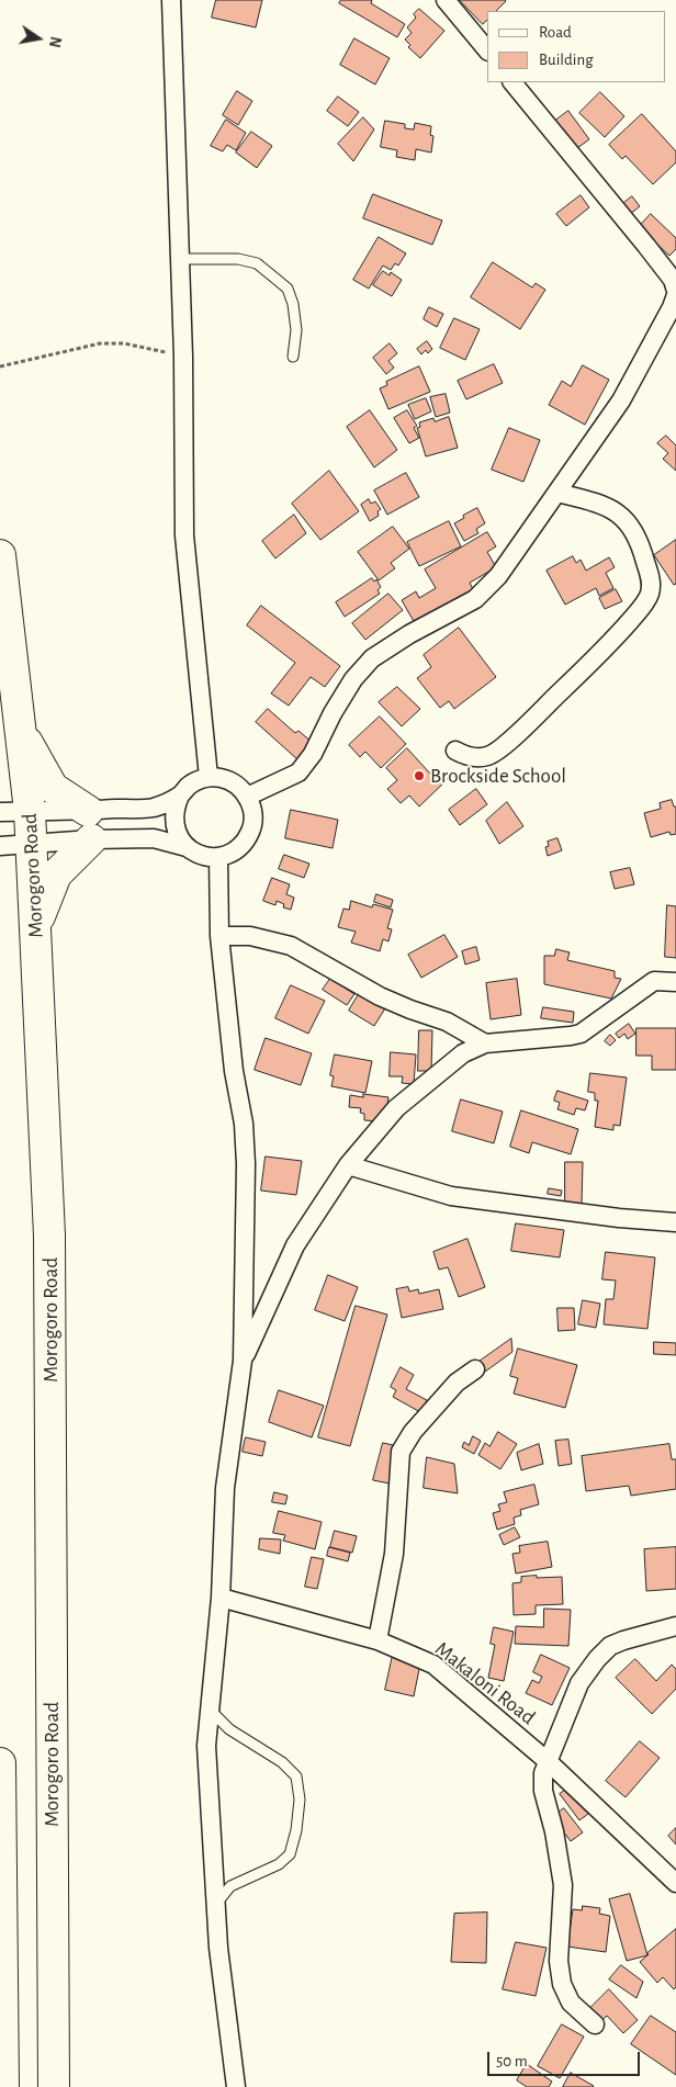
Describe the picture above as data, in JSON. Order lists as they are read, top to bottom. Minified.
{"streets":{"highway":["Morogoro Road"],"street":["Makaloni Road"]},"places":["Brockside School"],"legend":["Road","Building"],"scale_bar":"50 m","north":"right"}
